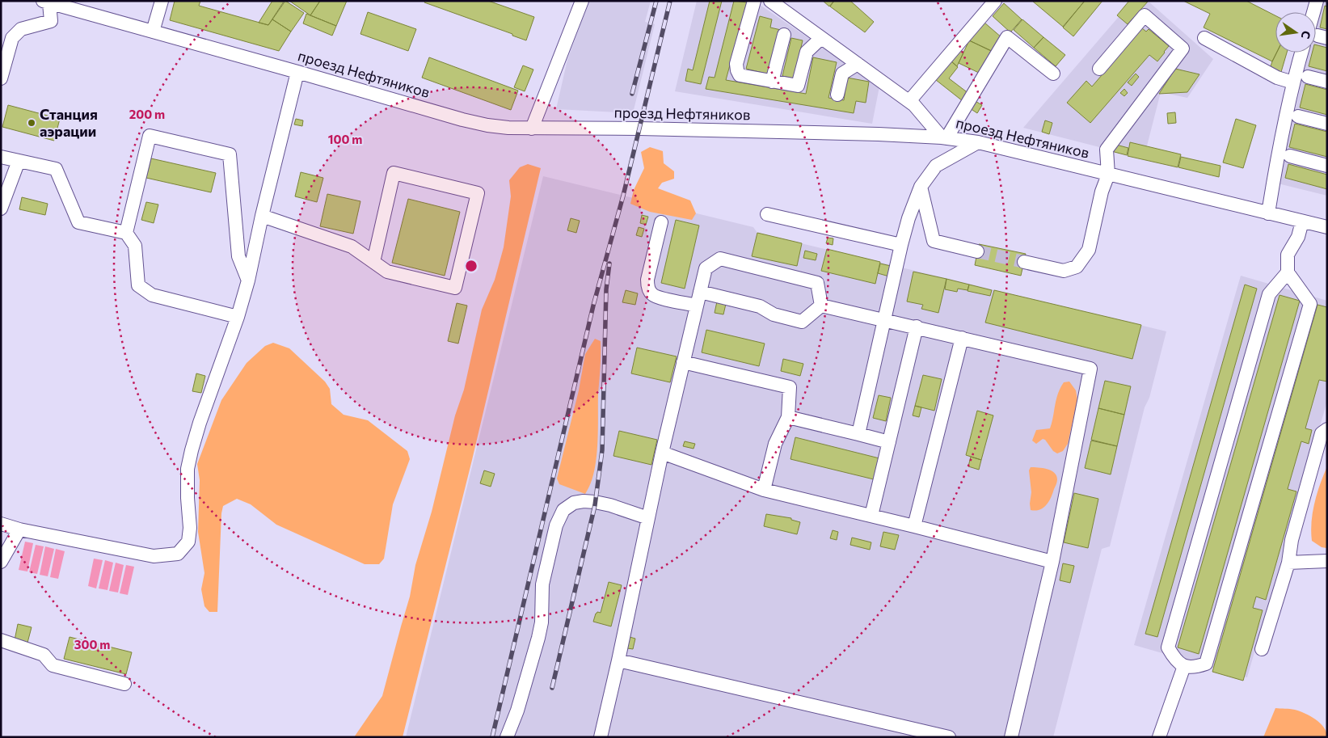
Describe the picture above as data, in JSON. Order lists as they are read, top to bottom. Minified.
{"streets":{"street":["проезд Нефтяников"]},"places":["Станция аэрации"],"north":"right","rings":["200 m","100 m","300 m"]}
